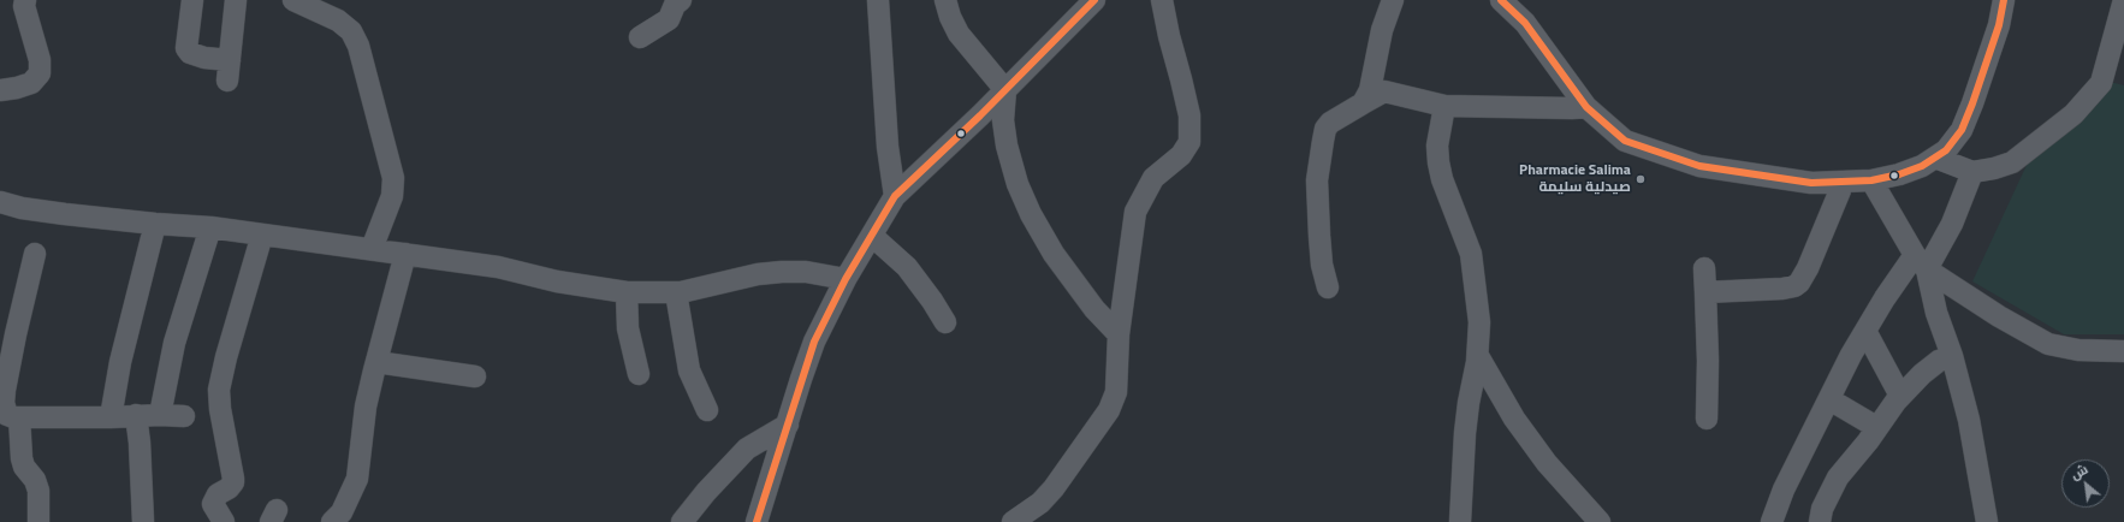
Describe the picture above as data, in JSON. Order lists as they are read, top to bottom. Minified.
{"places":["Pharmacie Salima صيدلية سليمة"],"north":"top left"}
